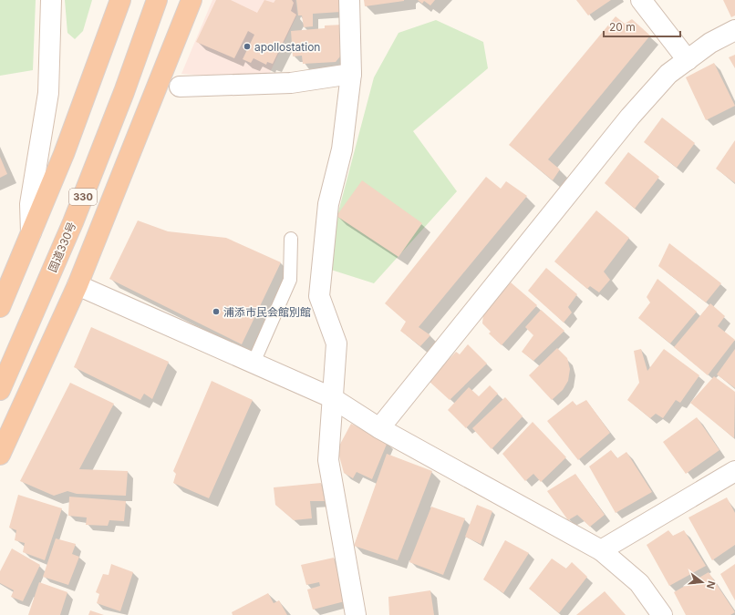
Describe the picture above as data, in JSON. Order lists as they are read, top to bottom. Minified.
{"streets":{"highway":["330","国道330号"]},"places":["apollostation","浦添市民会館別館"],"scale_bar":"20 m","north":"right"}
